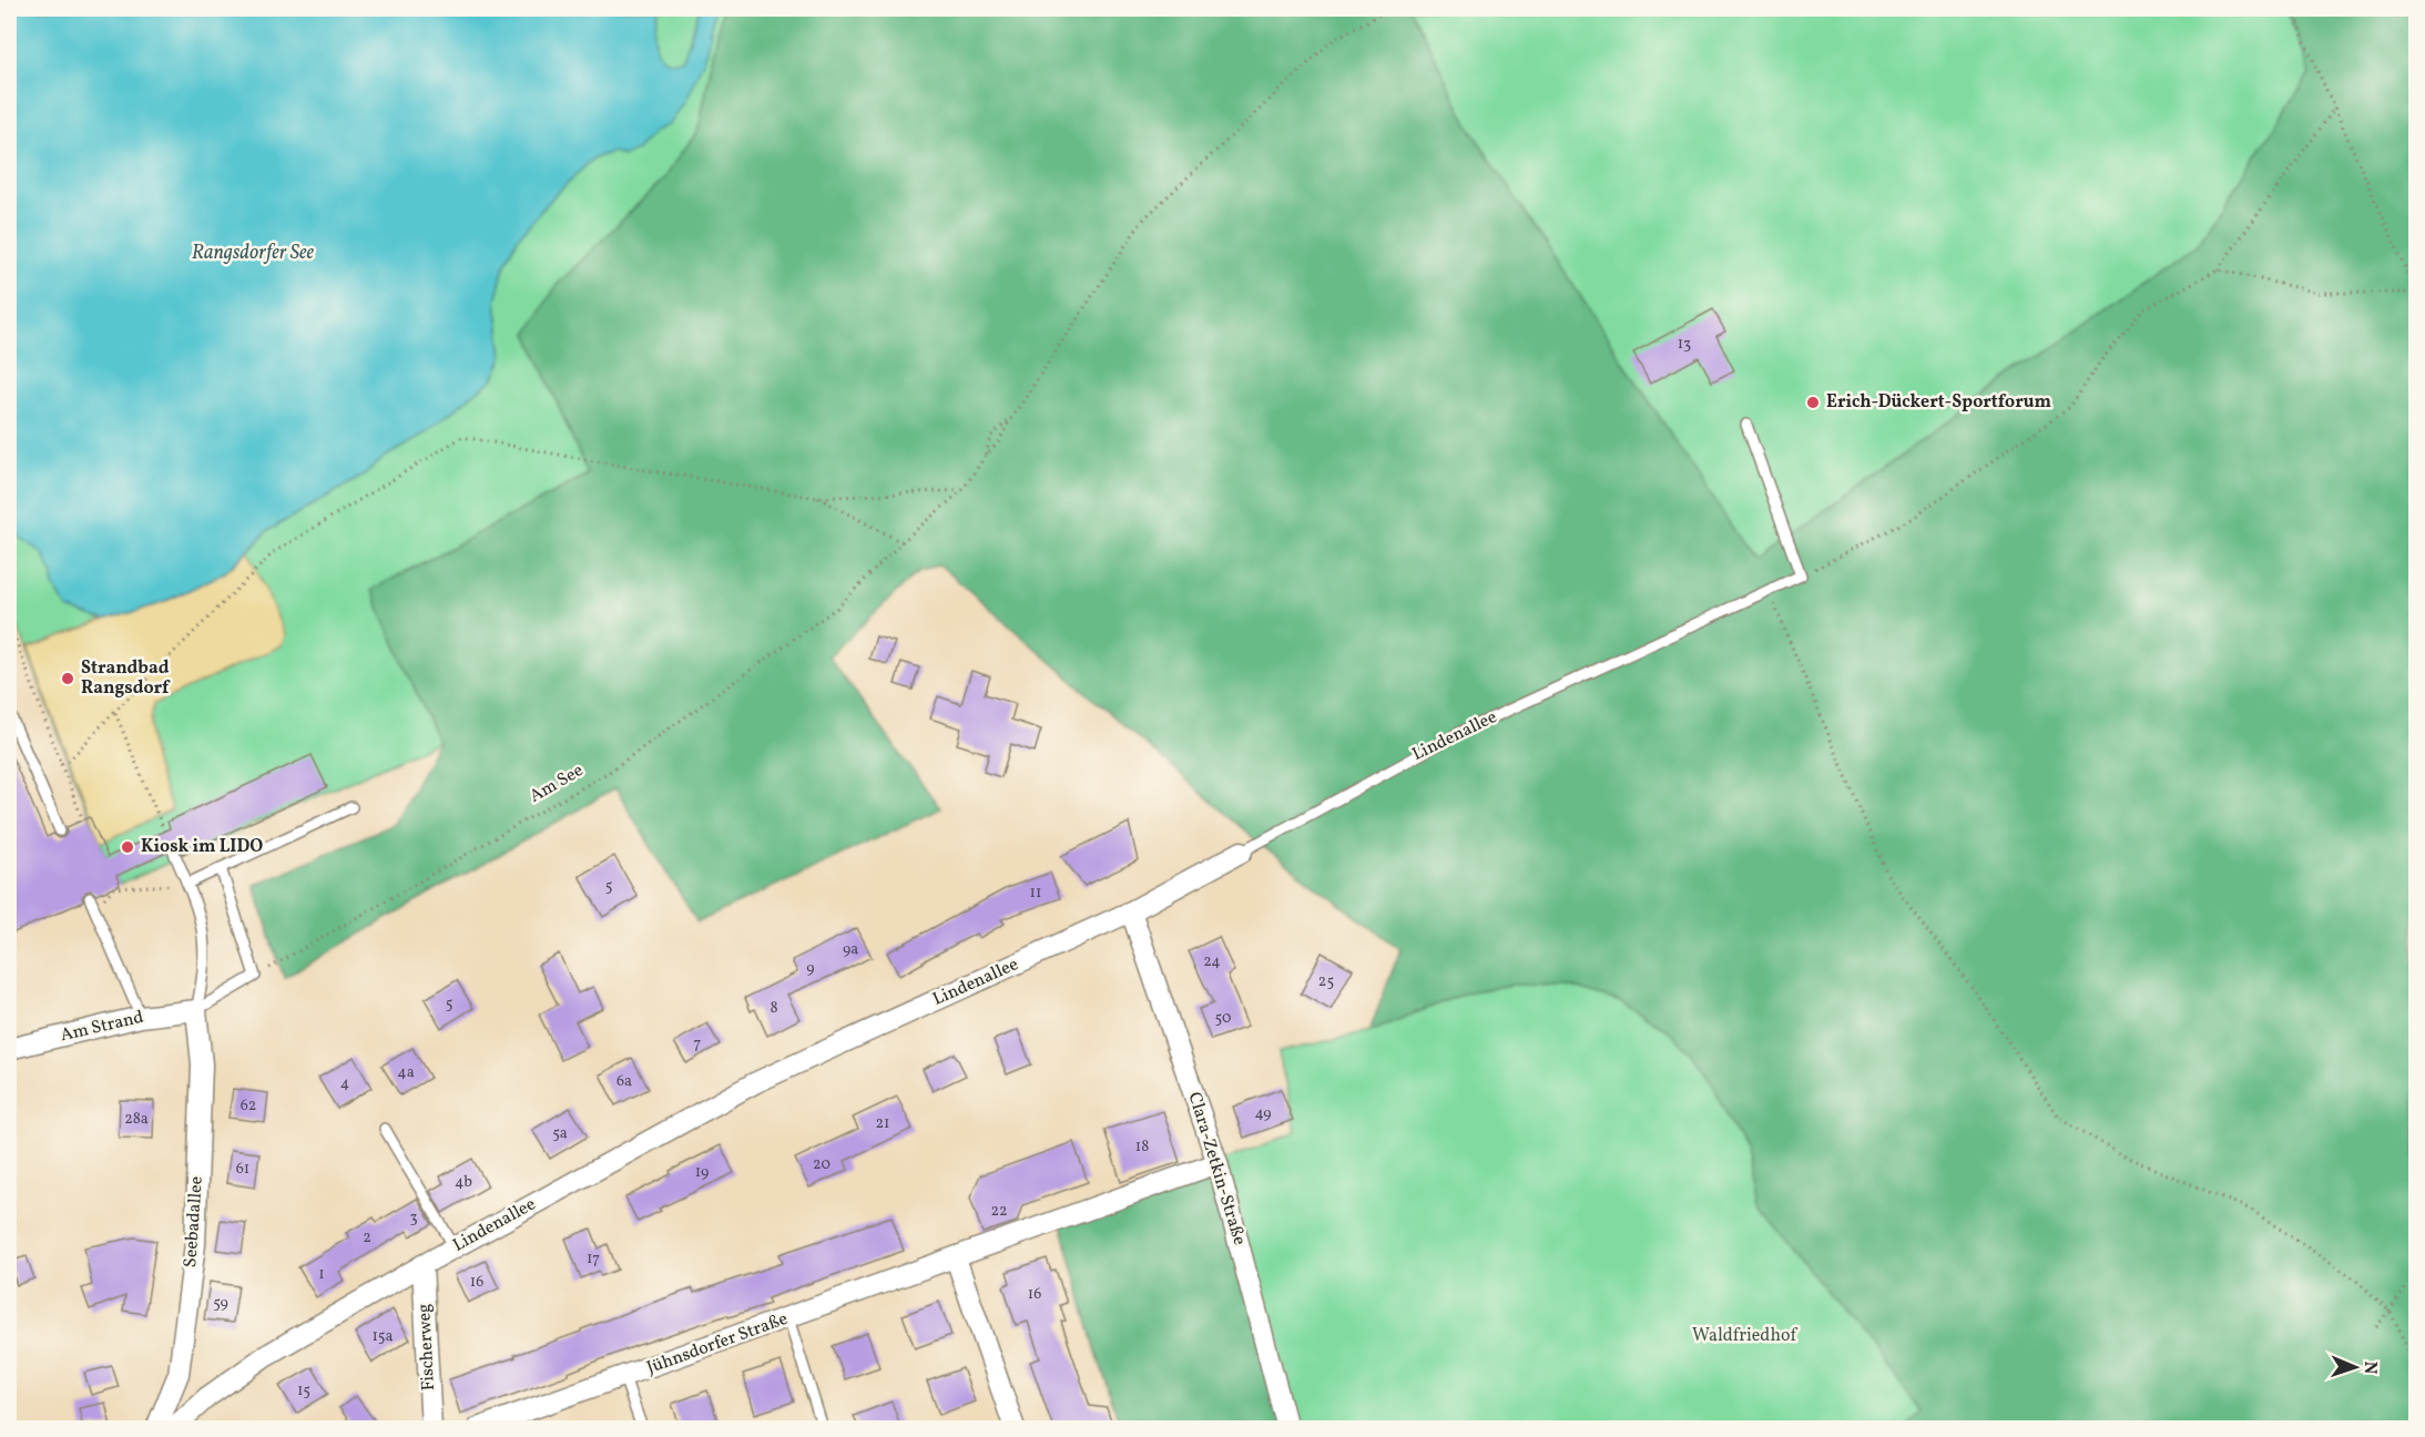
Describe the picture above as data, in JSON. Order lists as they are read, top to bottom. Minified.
{"streets":{"street":["Lindenallee","Am Strand","Clara-Zetkin-Straße","Seebadallee","Jühnsdorfer Straße","Fischerweg"],"path":["Am See"]},"crossings":[["Lindenallee","Clara-Zetkin-Straße"],["Lindenallee","Fischerweg"],["Am Strand","Seebadallee"],["Clara-Zetkin-Straße","Jühnsdorfer Straße"]],"water":["Rangsdorfer See"],"parks":["Waldfriedhof"],"places":["Erich-Dückert-Sportforum","Strandbad Rangsdorf","Kiosk im LIDO"],"house_numbers":["13","5","11","9a","24","9","25","5","8","50","7","4a","6a","4","62","49","28a","21","5a","18","20","61","19","4b","22","3","2","17","1","16","16","59","15a","15"],"north":"right"}
